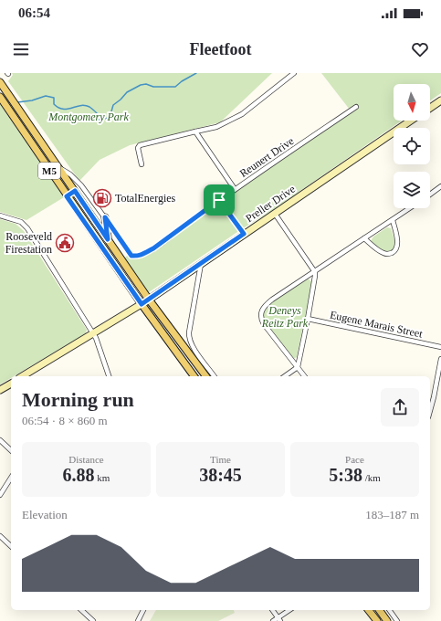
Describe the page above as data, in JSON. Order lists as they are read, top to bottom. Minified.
{"streets":{"main road":["M5","Preller Drive"],"street":["Reunert Drive","Eugene Marais Street"]},"crossings":[["M5","Preller Drive"]],"parks":["Montgomery Park","Deneys Reitz Park"],"places":{"fuel station":["TotalEnergies"],"public building":["Rooseveld Firestation"]},"north":"bottom","page":{"status":"06:54","header":"Fleetfoot","heading":["Morning run","06:54 · 8 × 860 m"],"stats":[["Distance","6.88 km"],["Time","38:45"],["Pace","5:38 /km"]],"chart":["Elevation","183–187 m"]}}
